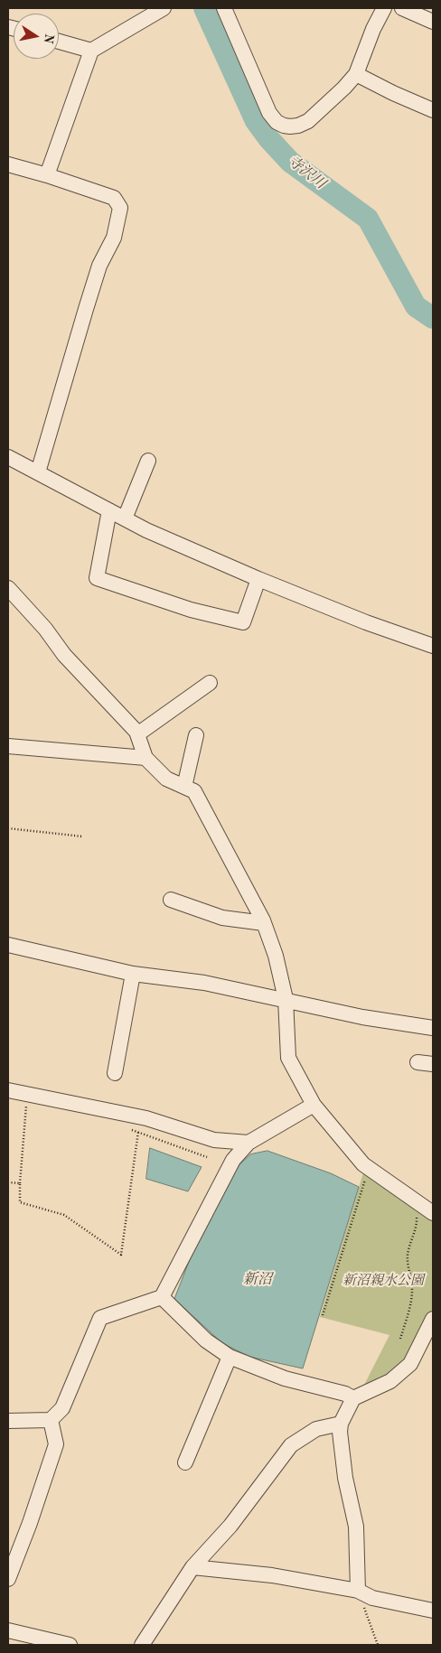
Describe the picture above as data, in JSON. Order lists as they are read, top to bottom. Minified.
{"water":["寺沢川","新沼"],"parks":["新沼親水公園"],"north":"right"}
